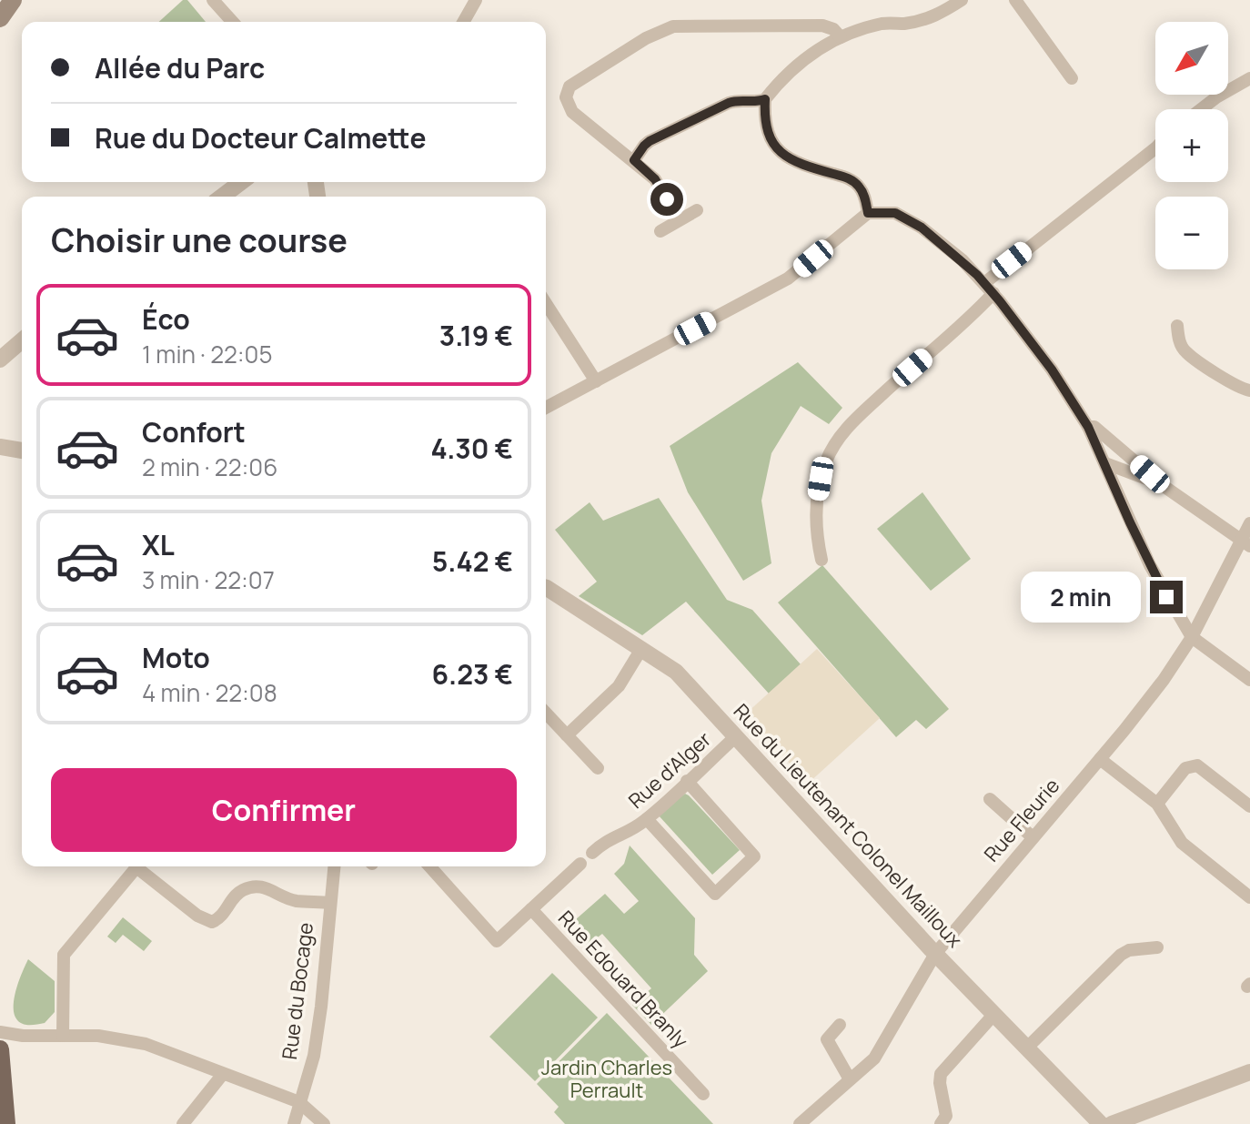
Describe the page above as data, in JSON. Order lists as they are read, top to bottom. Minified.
{"streets":{"street":["Rue d'Alger","Rue Fleurie","Rue du Lieutenant Colonel Mailloux","Rue Edouard Branly","Rue du Bocage"]},"crossings":[["Rue d'Alger","Rue du Lieutenant Colonel Mailloux"],["Rue Fleurie","Rue du Lieutenant Colonel Mailloux"]],"parks":["Jardin Charles Perrault"],"north":"bottom left","page":{"map_buttons":["+","−"],"banner":["Allée du Parc","Rue du Docteur Calmette"],"heading":"Choisir une course","list":[{"name":"Éco","note":"1 min · 22:05","value":"3.19 €"},{"name":"Confort","note":"2 min · 22:06","value":"4.30 €"},{"name":"XL","note":"3 min · 22:07","value":"5.42 €"},{"name":"Moto","note":"4 min · 22:08","value":"6.23 €"}],"bubble":"2 min","buttons":"Confirmer"}}
